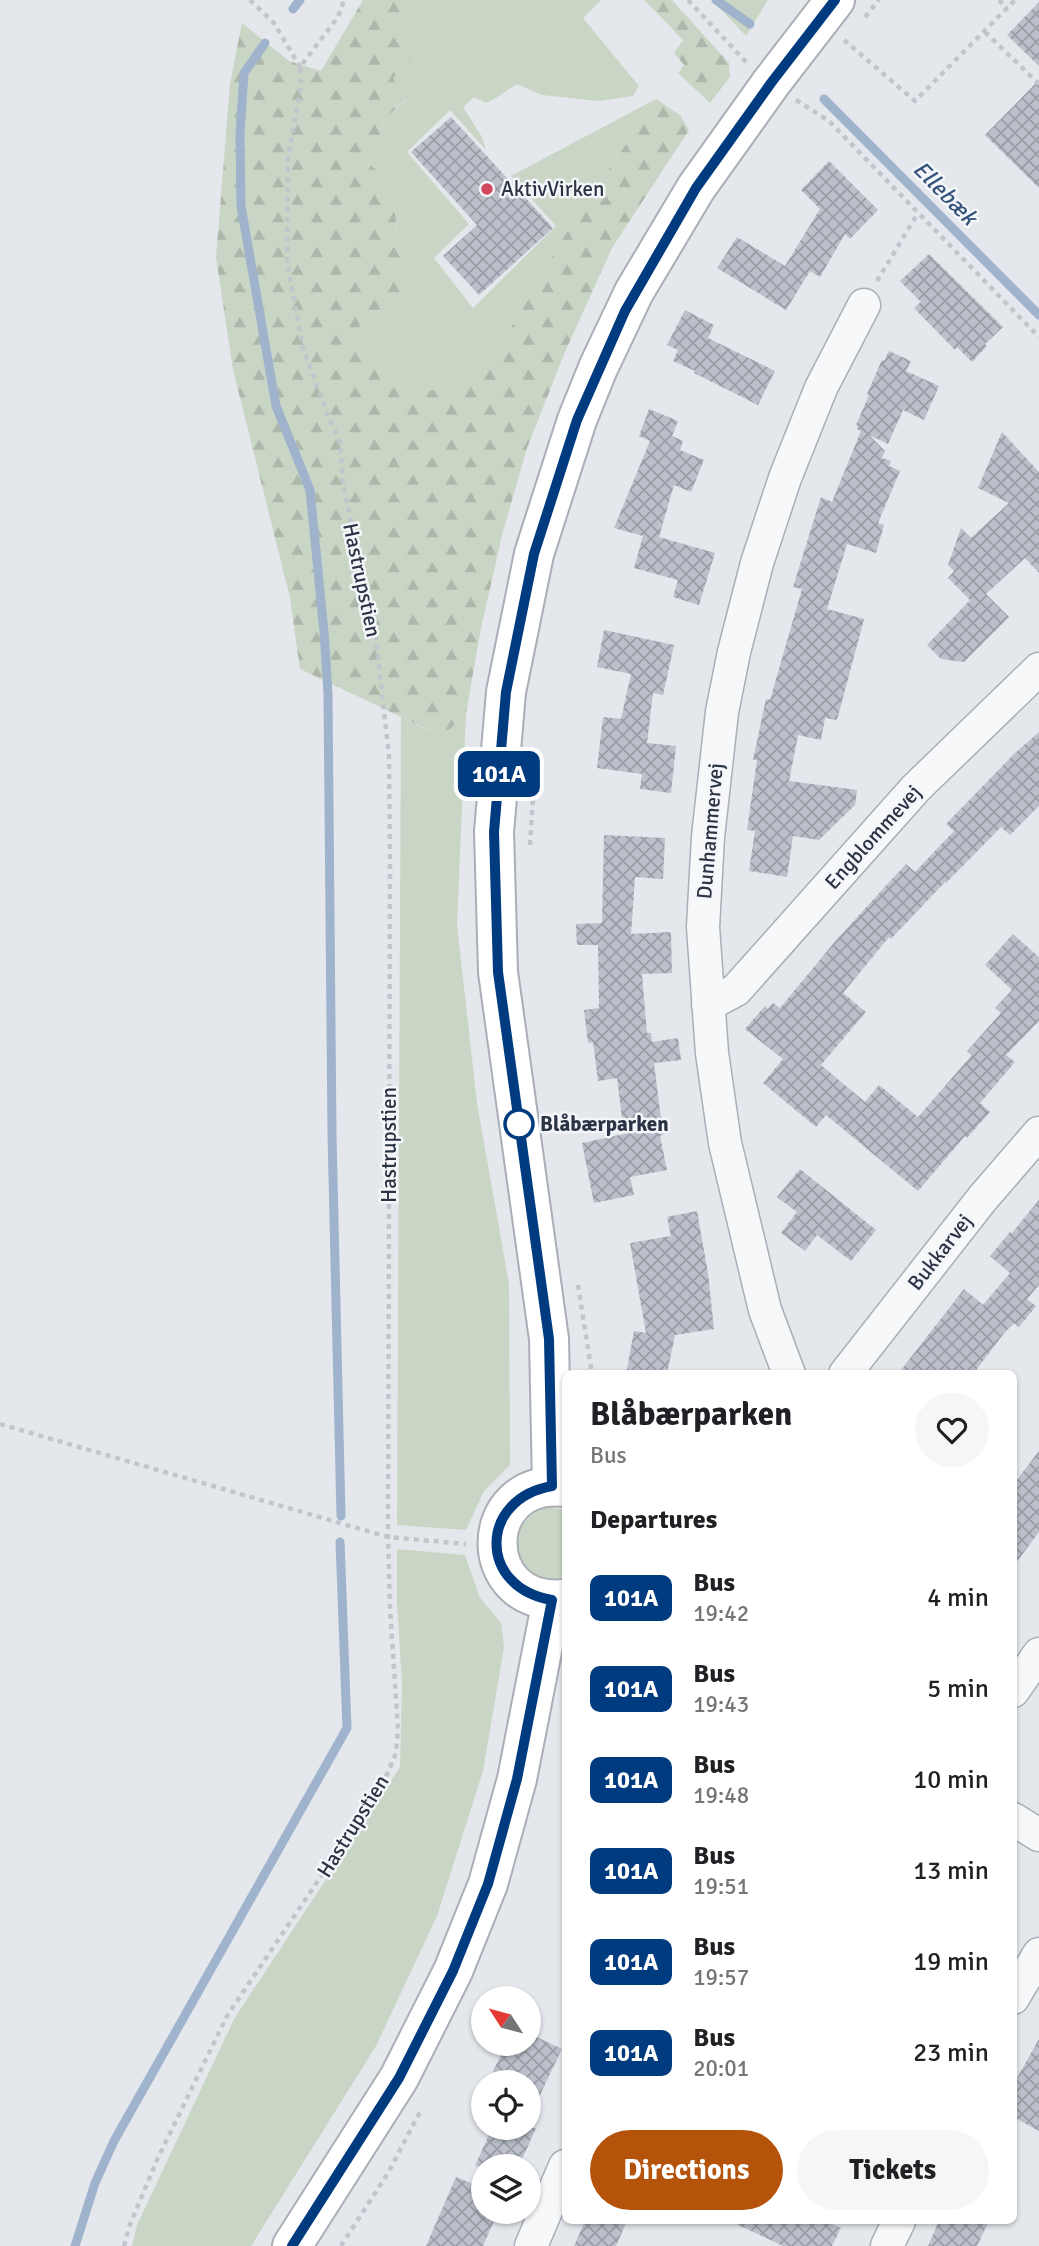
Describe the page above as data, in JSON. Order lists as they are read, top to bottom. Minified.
{"streets":{"street":["Dunhammervej","Engblommevej","Bukkarvej"],"path":["Hastrupstien"]},"crossings":[["Dunhammervej","Engblommevej"]],"water":["Ellebæk"],"places":["AktivVirken","Blåbærparken"],"lines":["bus line 101A"],"north":"top left","page":{"on_map":"101A","heading":[["Blåbærparken","Bus"],"Departures"],"list":[{"mark":"101A","name":"Bus","note":"19:42","value":"4 min"},{"mark":"101A","name":"Bus","note":"19:43","value":"5 min"},{"mark":"101A","name":"Bus","note":"19:48","value":"10 min"},{"mark":"101A","name":"Bus","note":"19:51","value":"13 min"},{"mark":"101A","name":"Bus","note":"19:57","value":"19 min"},{"mark":"101A","name":"Bus","note":"20:01","value":"23 min"}],"buttons":["Directions","Tickets"]}}
